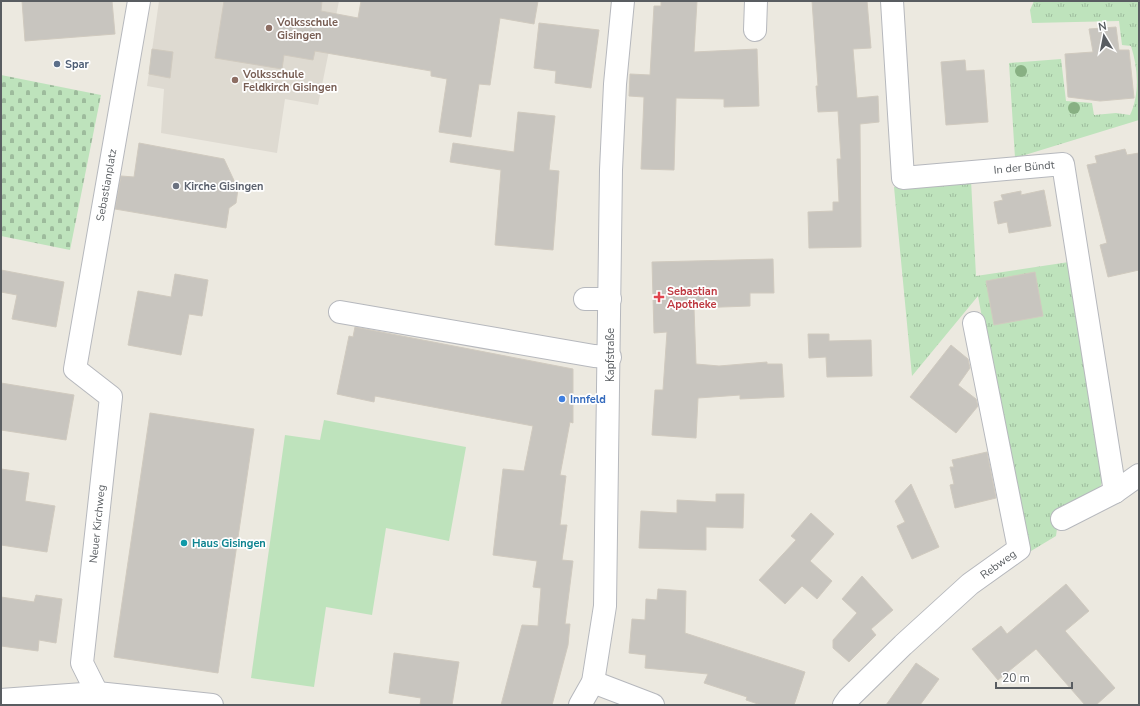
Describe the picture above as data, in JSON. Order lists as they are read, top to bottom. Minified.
{"streets":{"street":["In der Bündt","Sebastianplatz","Kapfstraße","Neuer Kirchweg","Rebweg"]},"crossings":[["Sebastianplatz","Neuer Kirchweg"]],"places":{"other":["Volksschule Gisingen","Spar","Volksschule Feldkirch Gisingen","Kirche Gisingen","Innfeld","Haus Gisingen"],"health":["Sebastian Apotheke"]},"scale_bar":"20 m","north":"top"}
